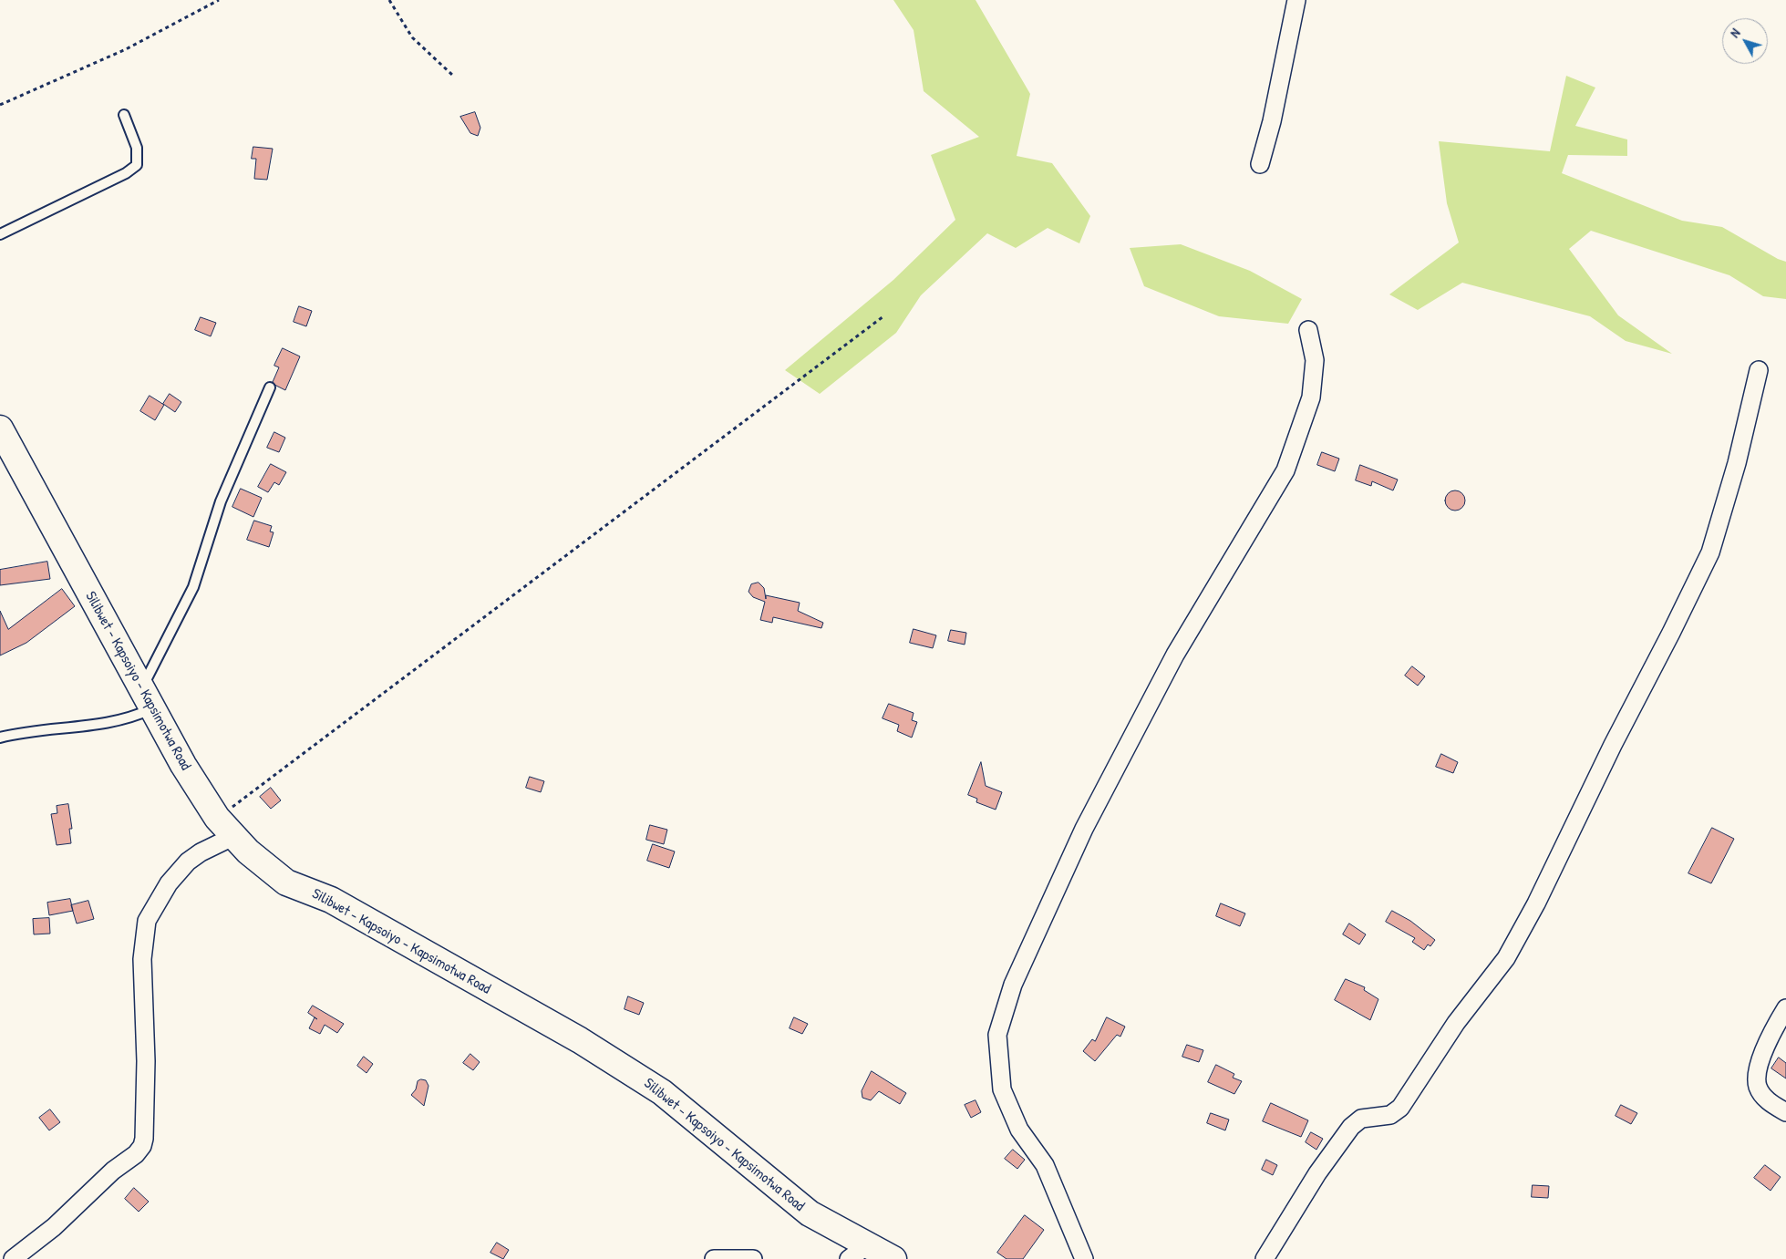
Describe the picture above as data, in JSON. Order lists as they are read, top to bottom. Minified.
{"streets":{"street":["Silibwet - Kapsoiyo - Kapsimotwa Road"]},"north":"top left"}
